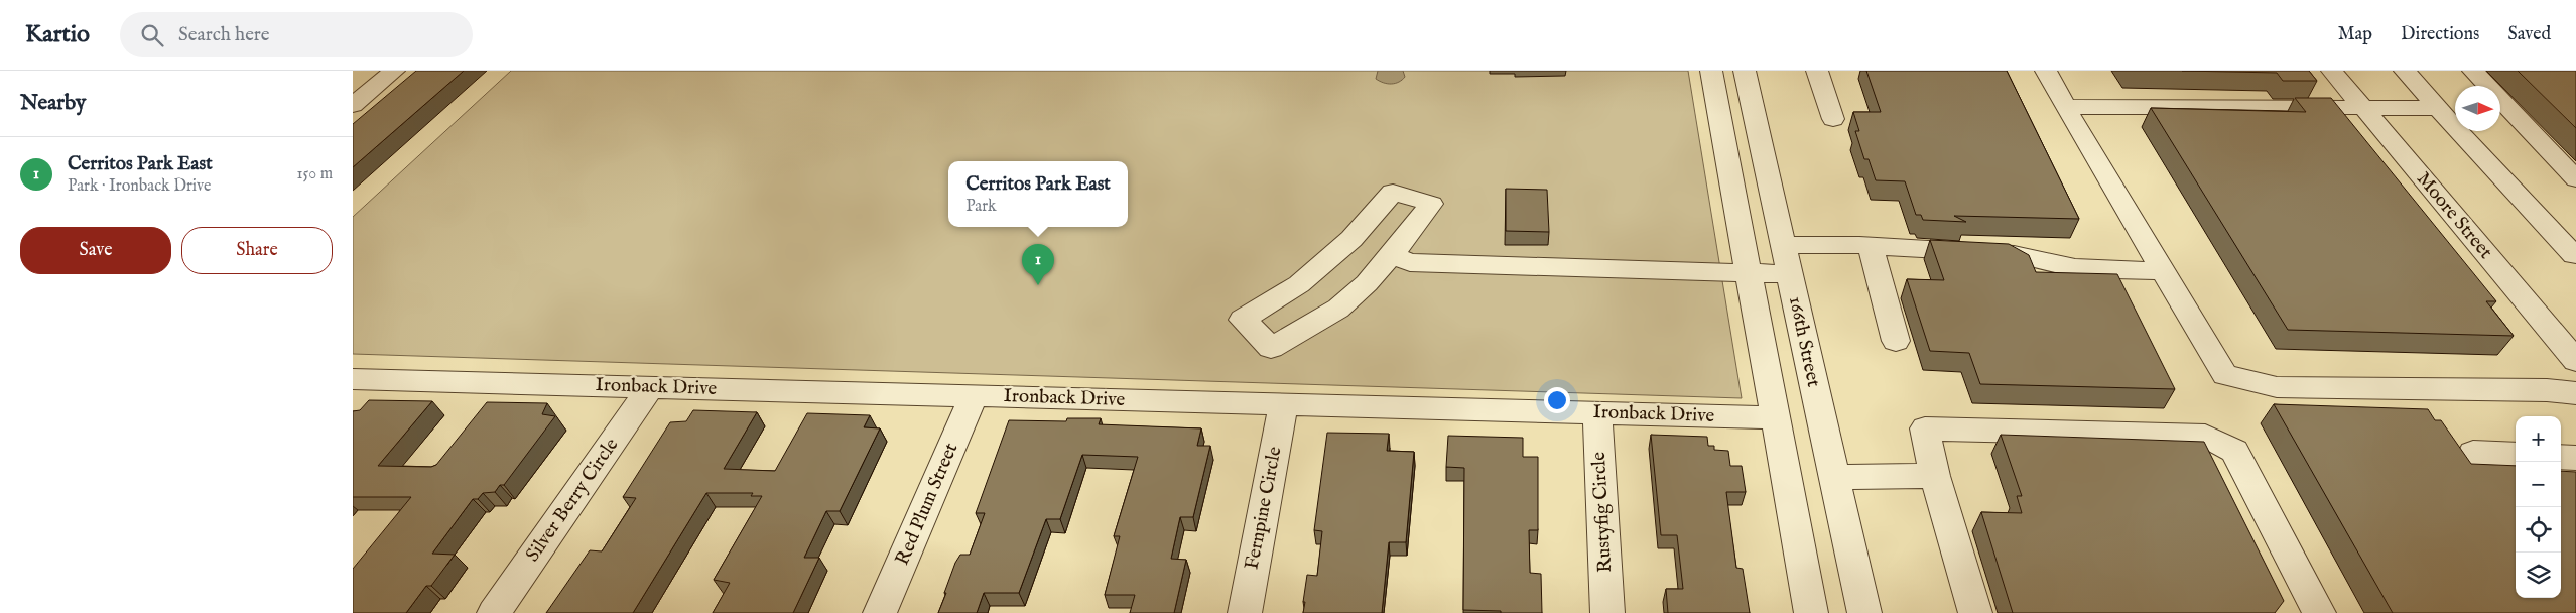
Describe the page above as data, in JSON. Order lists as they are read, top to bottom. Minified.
{"streets":{"street":["Moore Street","166th Street","Ironback Drive","Silver Berry Circle","Red Plum Street","Fernpine Circle","Rustyfig Circle"]},"crossings":[["Ironback Drive","Silver Berry Circle"],["Ironback Drive","Red Plum Street"],["Ironback Drive","Fernpine Circle"],["Ironback Drive","Rustyfig Circle"]],"north":"right","page":{"header":"Kartio","search":"Search here","nav":["Map","Directions","Saved"],"heading":"Nearby","list":[{"mark":"1","name":"Cerritos Park East","note":"Park · Ironback Drive","value":"150 m"}],"popup":["Cerritos Park East","Park"],"buttons":["Save","Share"],"pins":"1","map_buttons":["+","−"]}}
